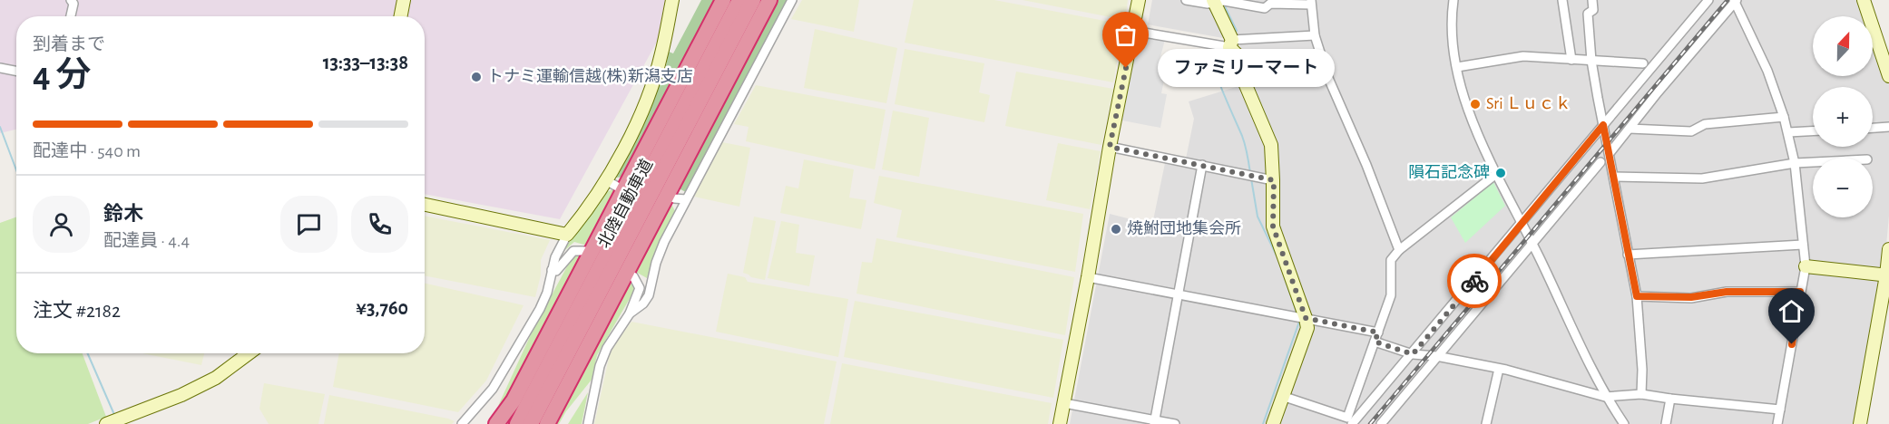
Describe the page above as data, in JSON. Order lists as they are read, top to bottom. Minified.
{"streets":{"highway":["北陸自動車道"]},"places":["ファミリーマート","トナミ運輸信越(株)新潟支店","Sri Ｌｕｃｋ","隕石記念碑","焼鮒団地集会所"],"north":"top","page":{"map_buttons":["+","−"],"heading":["4 分","到着まで","13:33–13:38"],"panel":["鈴木","配達員 · 4.4","注文 #2182","¥3,760"],"bubble":"ファミリーマート","bar":"配達中 · 540 m"}}
